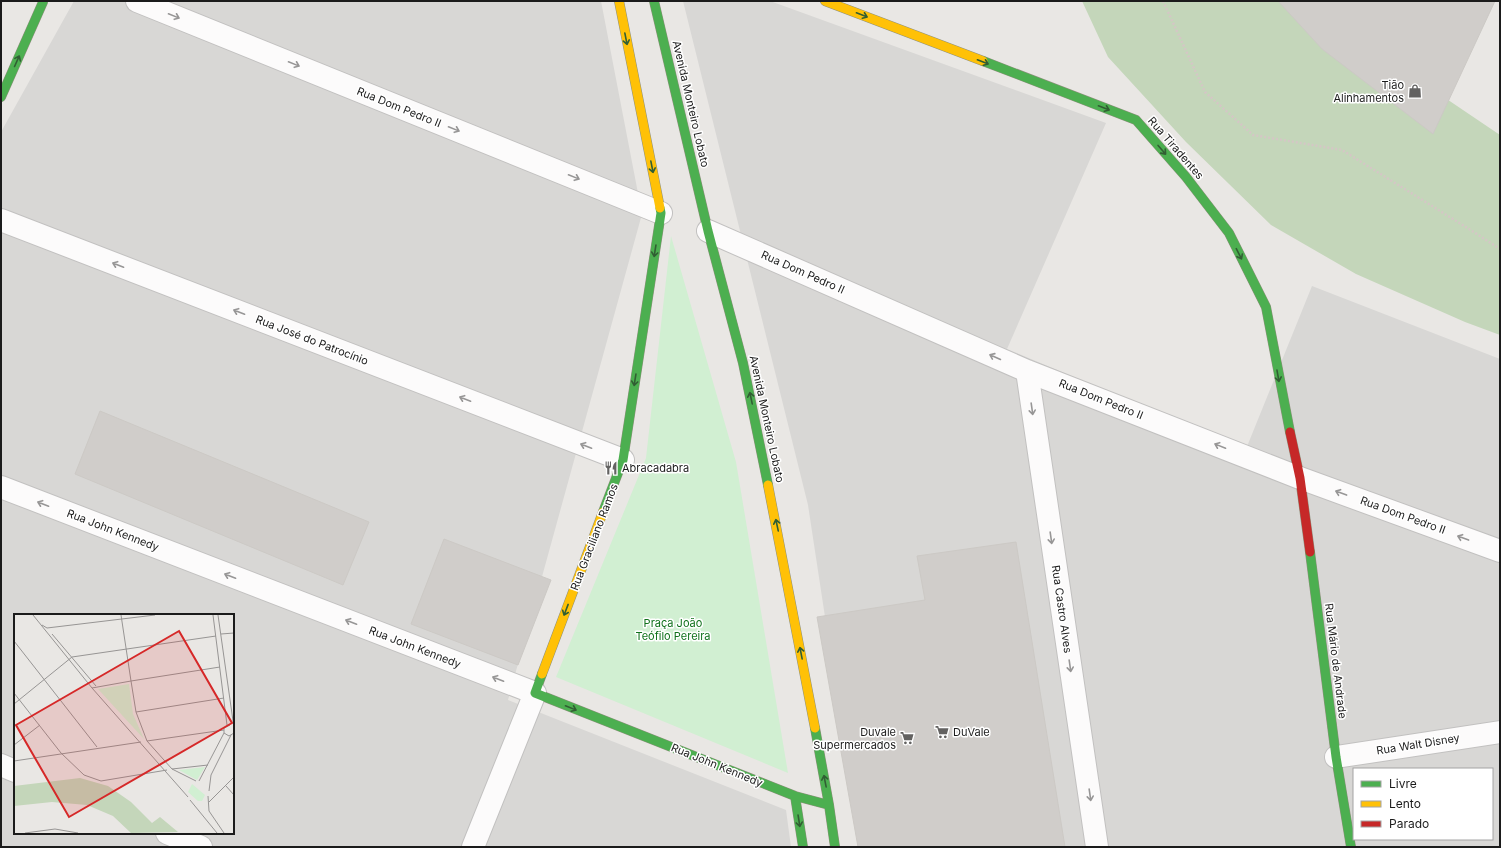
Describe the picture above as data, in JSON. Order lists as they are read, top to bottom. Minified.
{"streets":{"main road":["Avenida Monteiro Lobato","Rua Tiradentes","Rua John Kennedy","Rua Graciliano Ramos","Rua Mário de Andrade"],"street":["Rua Dom Pedro II","Rua José do Patrocínio","Rua Castro Alves","Rua Walt Disney"]},"crossings":[["Avenida Monteiro Lobato","Rua Dom Pedro II"],["Avenida Monteiro Lobato","Rua John Kennedy"],["Rua Dom Pedro II","Rua Tiradentes"],["Rua Dom Pedro II","Rua Graciliano Ramos"],["Rua Dom Pedro II","Rua Castro Alves"],["Rua Dom Pedro II","Rua Mário de Andrade"],["Rua Tiradentes","Rua Mário de Andrade"],["Rua José do Patrocínio","Rua Graciliano Ramos"],["Rua John Kennedy","Rua Graciliano Ramos"],["Rua Mário de Andrade","Rua Walt Disney"]],"one_way":["Avenida Monteiro Lobato","Rua Tiradentes","Rua José do Patrocínio","Rua Graciliano Ramos","Rua Castro Alves"],"parks":["Praça João Teófilo Pereira"],"places":{"shop":["Tião Alinhamentos"],"restaurant":["Abracadabra"],"supermarket":["DuVale","Duvale Supermercados"]},"legend":["Livre","Lento","Parado"]}
